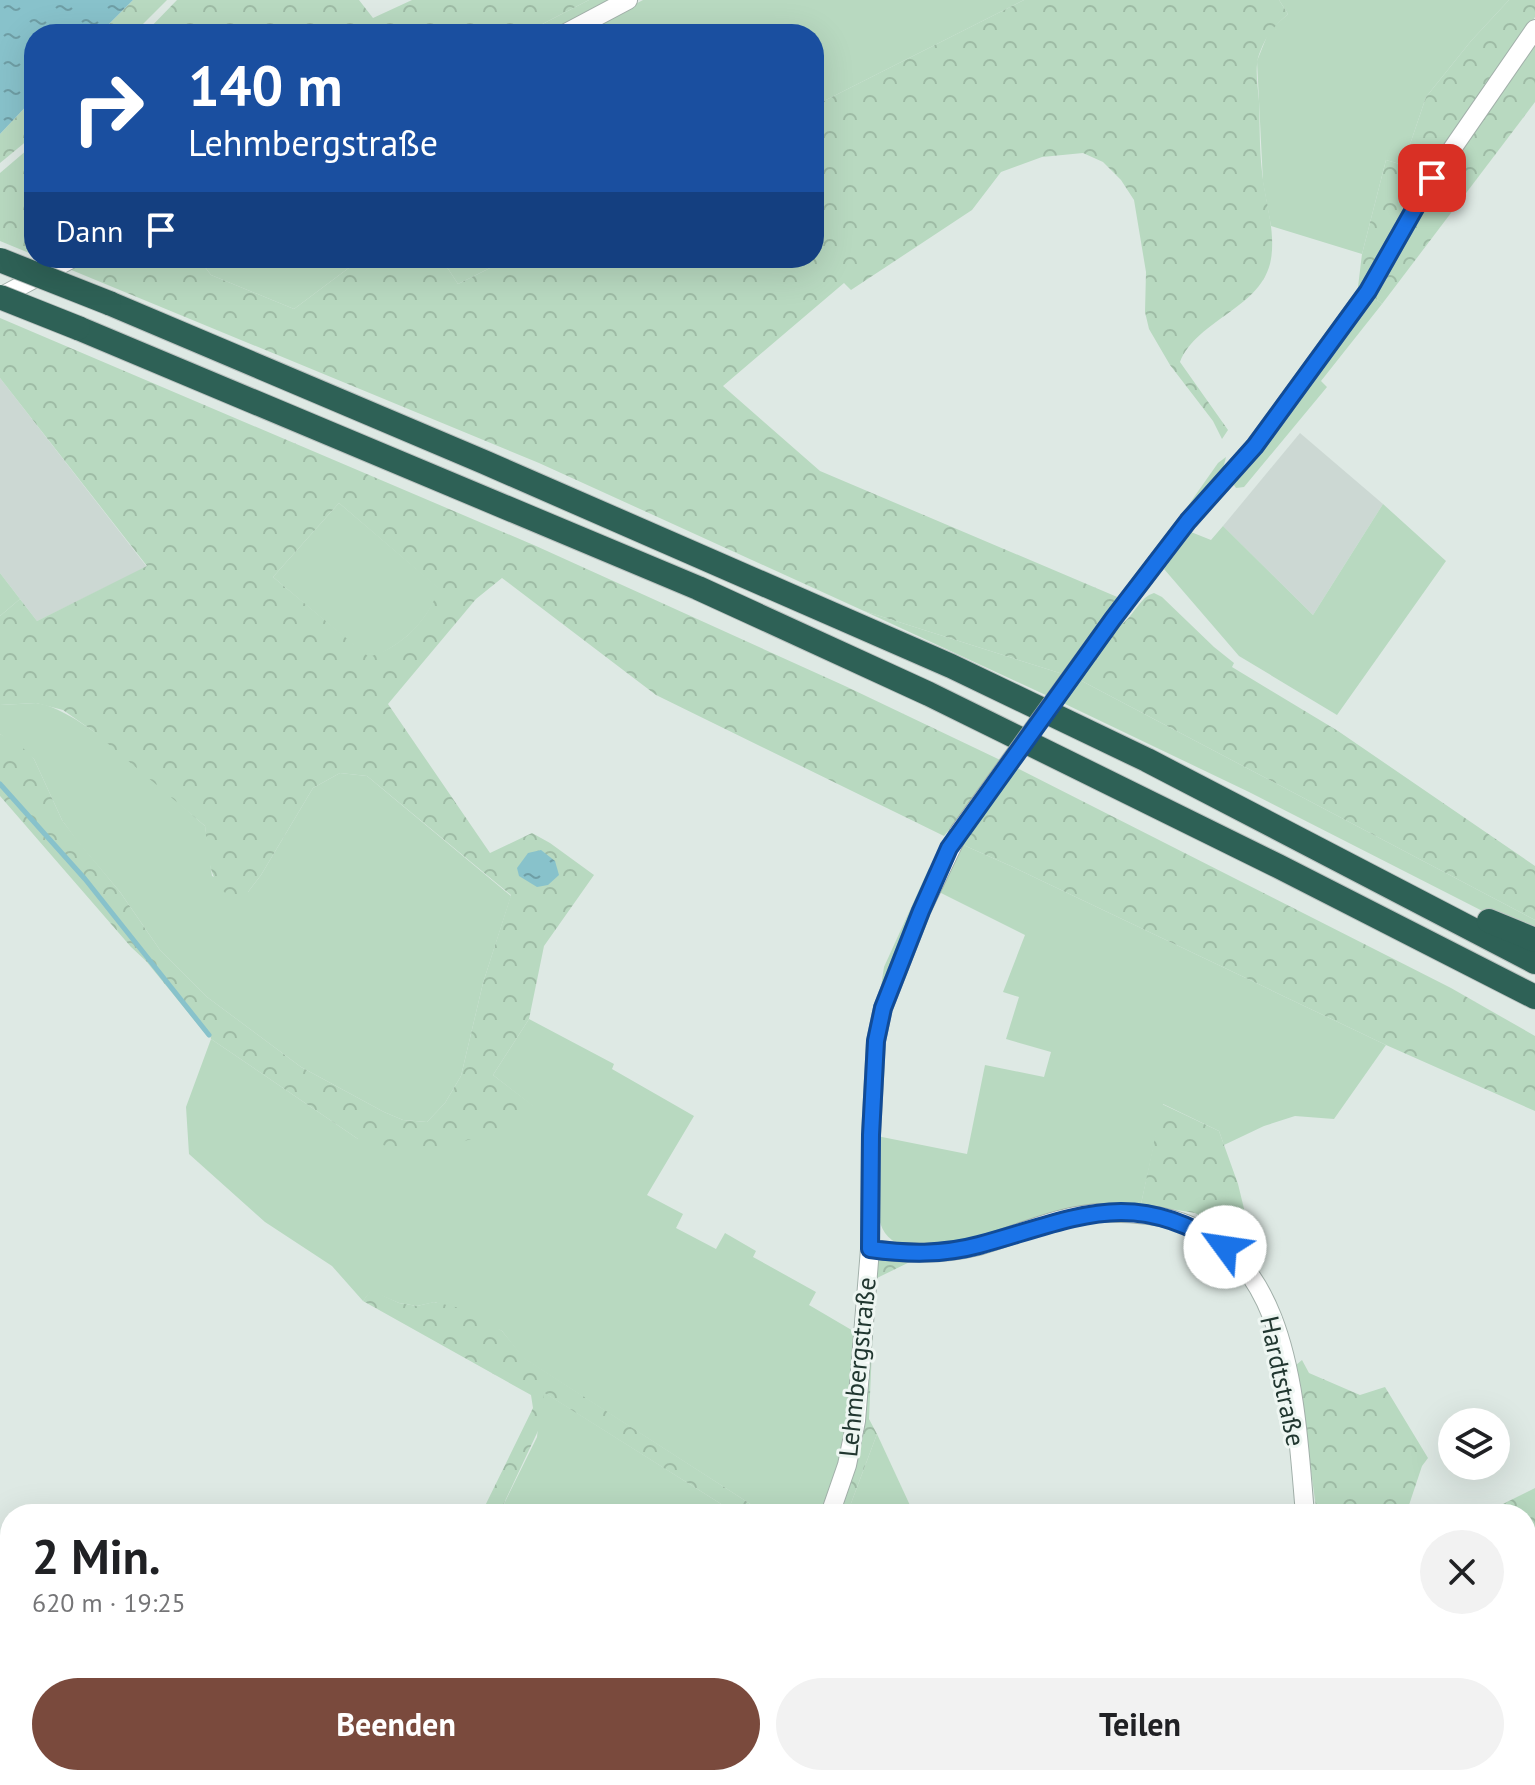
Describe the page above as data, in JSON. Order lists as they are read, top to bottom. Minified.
{"streets":{"street":["Lehmbergstraße","Hardtstraße"]},"crossings":[["Lehmbergstraße","Hardtstraße"]],"page":{"turn":["140 m","Lehmbergstraße"],"then":"Dann","heading":["2 Min.","620 m · 19:25"],"buttons":["Beenden","Teilen"]}}
